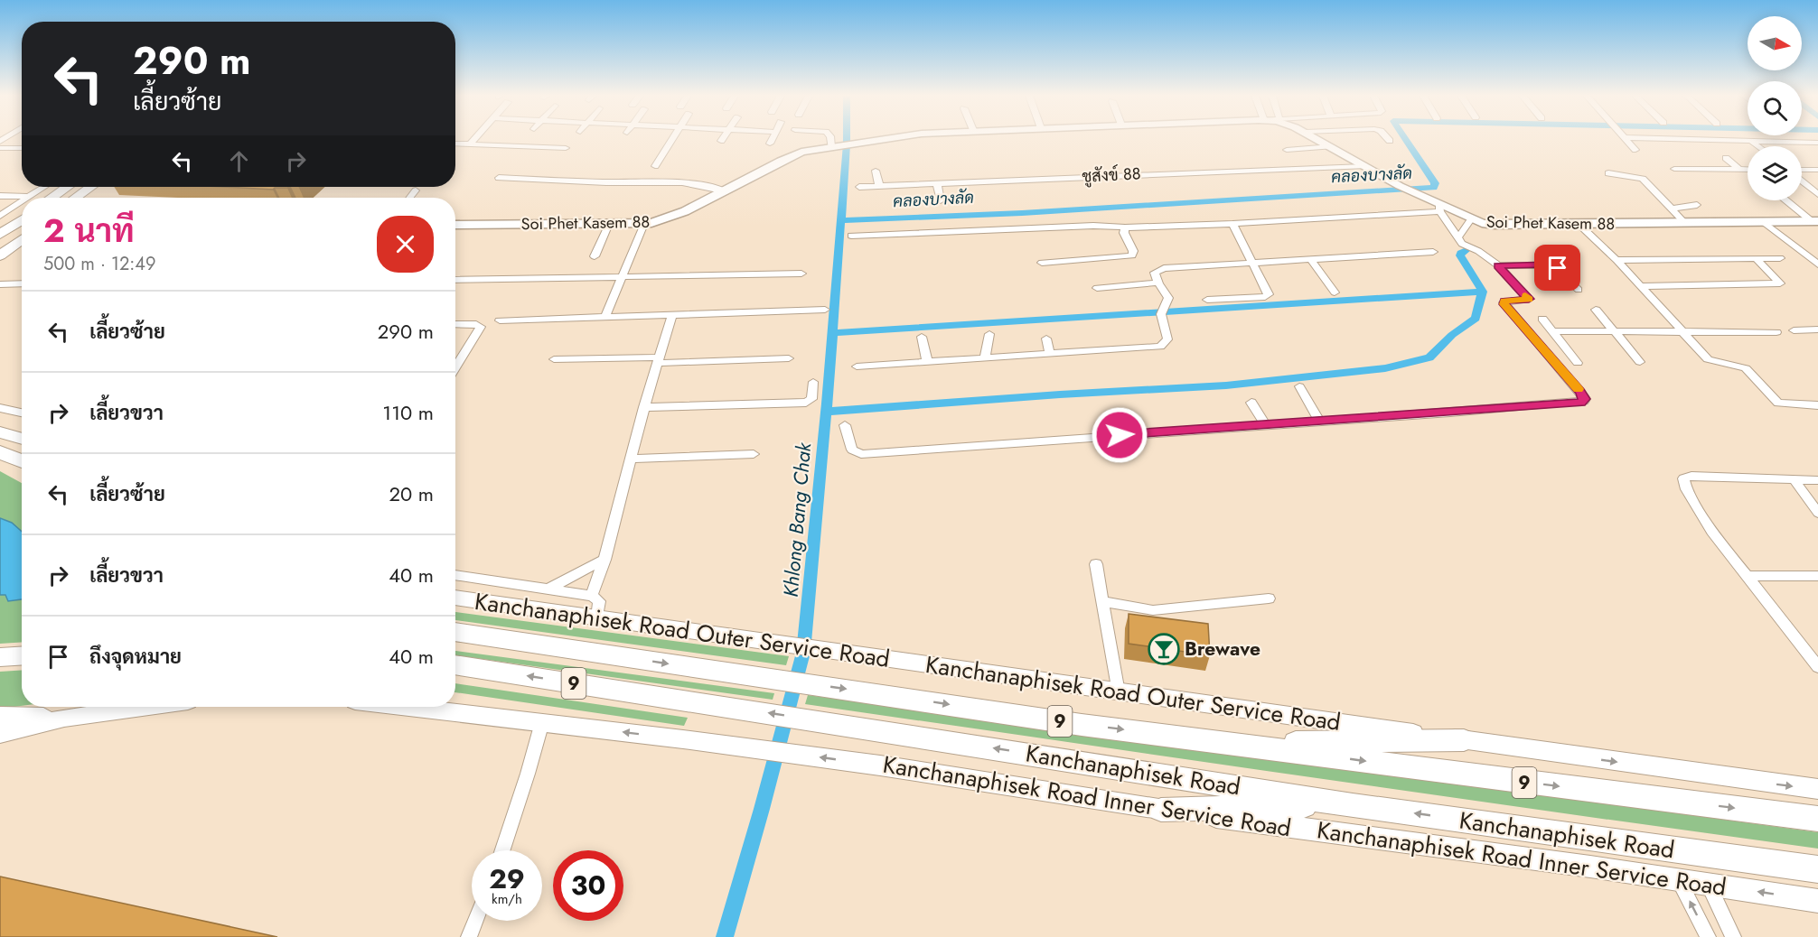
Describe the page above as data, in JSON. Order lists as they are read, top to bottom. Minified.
{"streets":{"highway":["9","Kanchanaphisek Road"],"main road":["Kanchanaphisek Road Outer Service Road","Kanchanaphisek Road Inner Service Road"],"street":["ชูสังข์ 88","Soi Phet Kasem 88"]},"crossings":[["ชูสังข์ 88","Soi Phet Kasem 88"]],"one_way":["Kanchanaphisek Road Inner Service Road"],"water":["คลองบางลัด","Khlong Bang Chak"],"places":{"bar":["Brewave"]},"north":"right","page":{"turn":["290 m","เลี้ยวซ้าย"],"heading":["2 นาที","500 m · 12:49"],"list":[{"name":"เลี้ยวซ้าย","value":"290 m"},{"name":"เลี้ยวขวา","value":"110 m"},{"name":"เลี้ยวซ้าย","value":"20 m"},{"name":"เลี้ยวขวา","value":"40 m"},{"name":"ถึงจุดหมาย","value":"40 m"}],"speed":"29 km/h","limit":"30"}}
